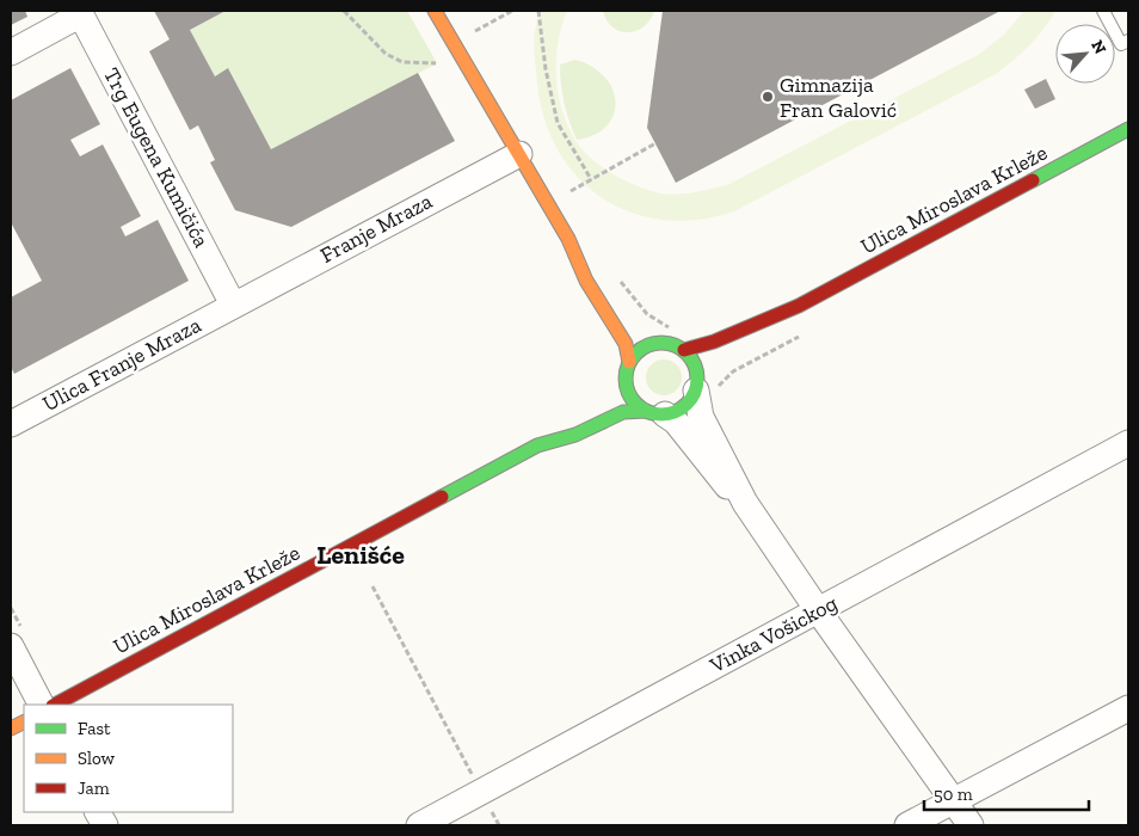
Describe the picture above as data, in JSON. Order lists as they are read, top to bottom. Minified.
{"streets":{"street":["Trg Eugena Kumičića","Ulica Miroslava Krleže","Franje Mraza","Ulica Franje Mraza","Vinka Vošickog"]},"crossings":[["Trg Eugena Kumičića","Franje Mraza"],["Trg Eugena Kumičića","Ulica Franje Mraza"],["Franje Mraza","Ulica Franje Mraza"]],"districts":["Lenišće"],"places":["Gimnazija Fran Galović"],"legend":["Fast","Slow","Jam"],"scale_bar":"50 m","north":"top right"}
